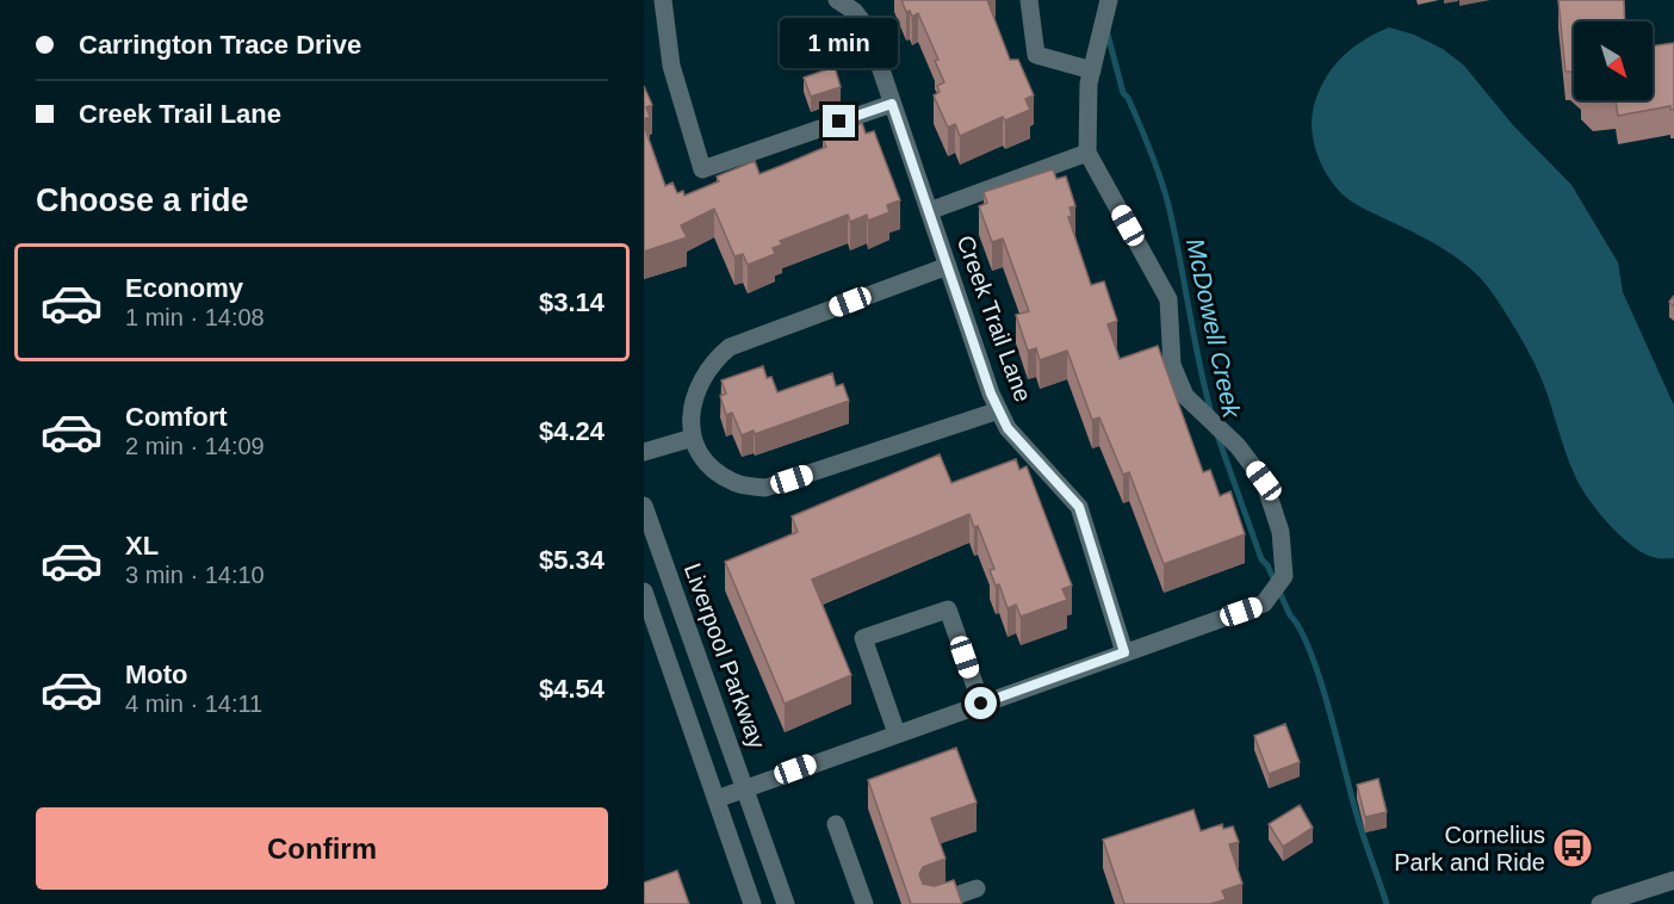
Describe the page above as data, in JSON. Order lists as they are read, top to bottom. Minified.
{"streets":{"street":["Creek Trail Lane","Liverpool Parkway"]},"water":["McDowell Creek"],"places":{"bus stop":["Cornelius Park and Ride"]},"north":"bottom right","page":{"banner":["Carrington Trace Drive","Creek Trail Lane"],"bubble":"1 min","heading":"Choose a ride","list":[{"name":"Economy","note":"1 min · 14:08","value":"$3.14"},{"name":"Comfort","note":"2 min · 14:09","value":"$4.24"},{"name":"XL","note":"3 min · 14:10","value":"$5.34"},{"name":"Moto","note":"4 min · 14:11","value":"$4.54"}],"buttons":"Confirm"}}
